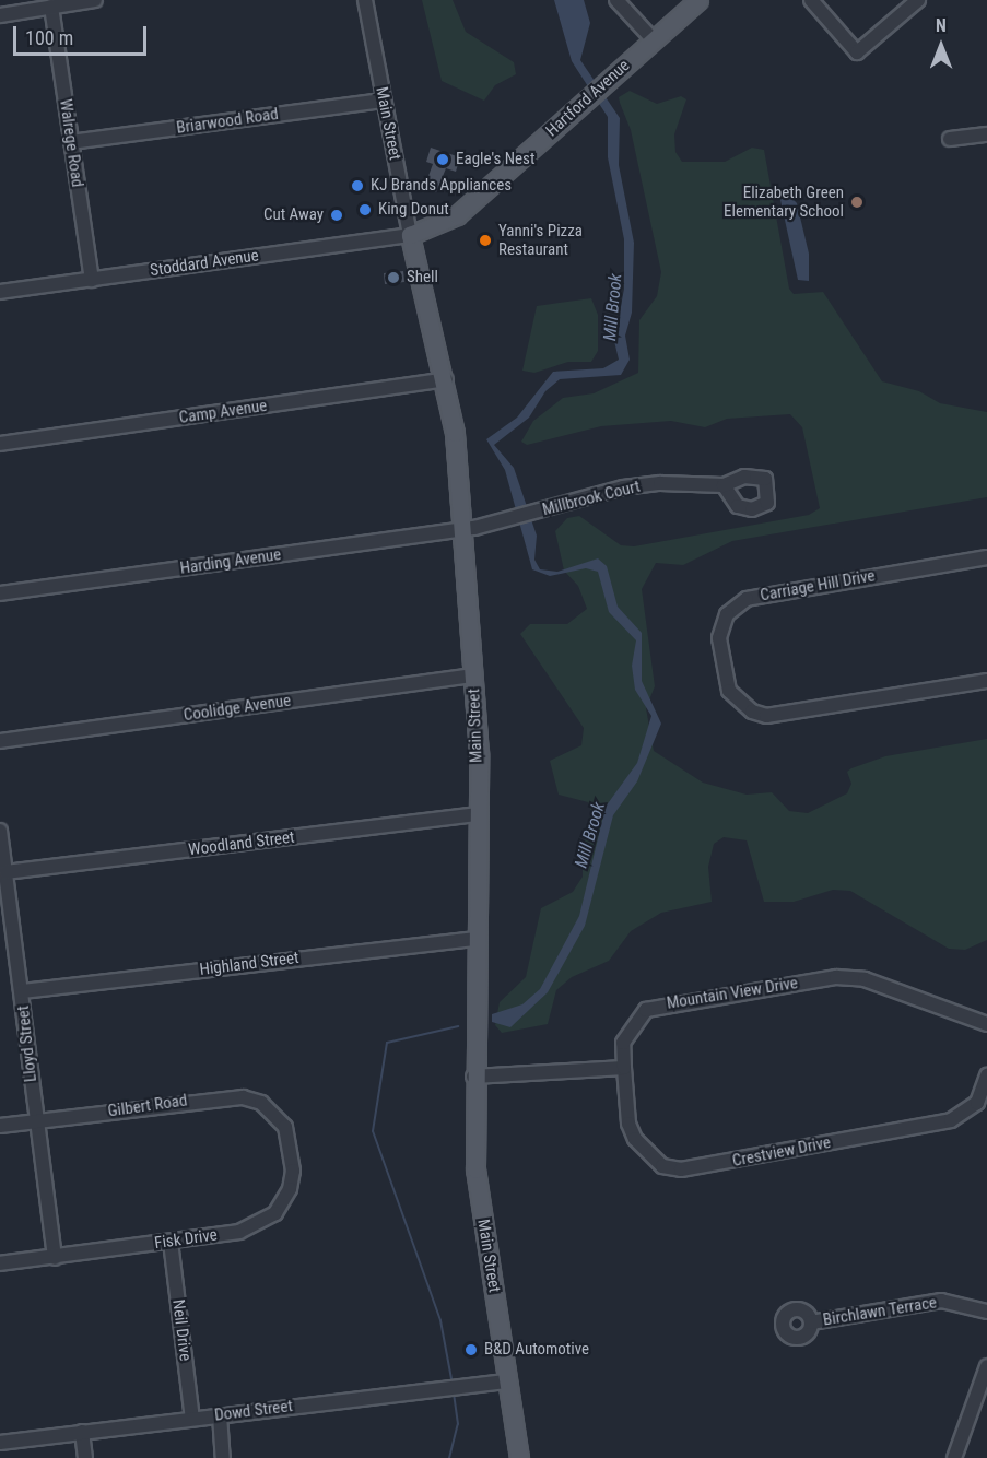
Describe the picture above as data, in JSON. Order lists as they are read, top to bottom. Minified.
{"streets":{"main road":["Hartford Avenue","Main Street"],"street":["Briarwood Road","Walrege Road","Stoddard Avenue","Camp Avenue","Millbrook Court","Harding Avenue","Carriage Hill Drive","Coolidge Avenue","Woodland Street","Highland Street","Mountain View Drive","Lloyd Street","Gilbert Road","Crestview Drive","Fisk Drive","Birchlawn Terrace","Neil Drive","Dowd Street"]},"crossings":[["Hartford Avenue","Main Street"],["Hartford Avenue","Stoddard Avenue"],["Briarwood Road","Main Street"],["Briarwood Road","Walrege Road"],["Main Street","Stoddard Avenue"],["Main Street","Camp Avenue"],["Main Street","Millbrook Court"],["Main Street","Harding Avenue"],["Main Street","Coolidge Avenue"],["Main Street","Woodland Street"],["Main Street","Highland Street"],["Main Street","Dowd Street"],["Walrege Road","Stoddard Avenue"],["Millbrook Court","Harding Avenue"],["Woodland Street","Lloyd Street"],["Highland Street","Lloyd Street"],["Mountain View Drive","Crestview Drive"],["Lloyd Street","Gilbert Road"],["Lloyd Street","Fisk Drive"],["Gilbert Road","Fisk Drive"],["Fisk Drive","Neil Drive"],["Neil Drive","Dowd Street"]],"water":["Mill Brook"],"places":["Eagle's Nest","KJ Brands Appliances","Elizabeth Green Elementary School","King Donut","Cut Away","Yanni's Pizza Restaurant","Shell","B&D Automotive"],"scale_bar":"100 m","north":"top"}
